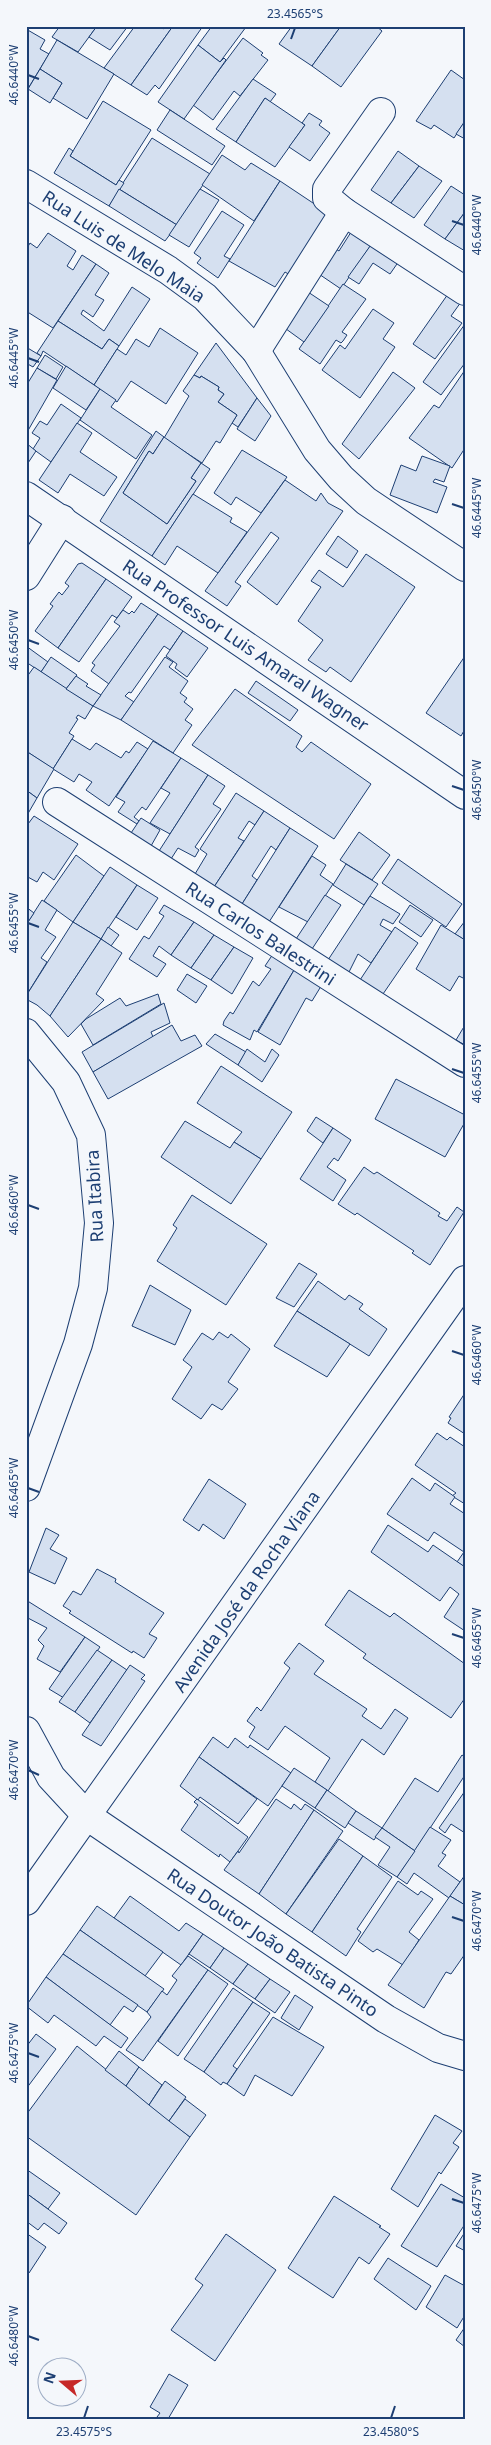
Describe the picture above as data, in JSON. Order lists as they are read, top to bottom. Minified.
{"streets":{"street":["Rua Luis de Melo Maia","Rua Professor Luis Amaral Wagner","Rua Carlos Balestrini","Rua Itabira","Avenida José da Rocha Viana","Rua Doutor João Batista Pinto"]},"crossings":[["Avenida José da Rocha Viana","Rua Doutor João Batista Pinto"]],"north":"left","coordinates":["23.4565°S","46.6440°W","46.6445°W","46.6450°W","46.6455°W","46.6460°W","46.6465°W","46.6470°W","46.6475°W","46.6480°W","23.4575°S","23.4580°S"]}
